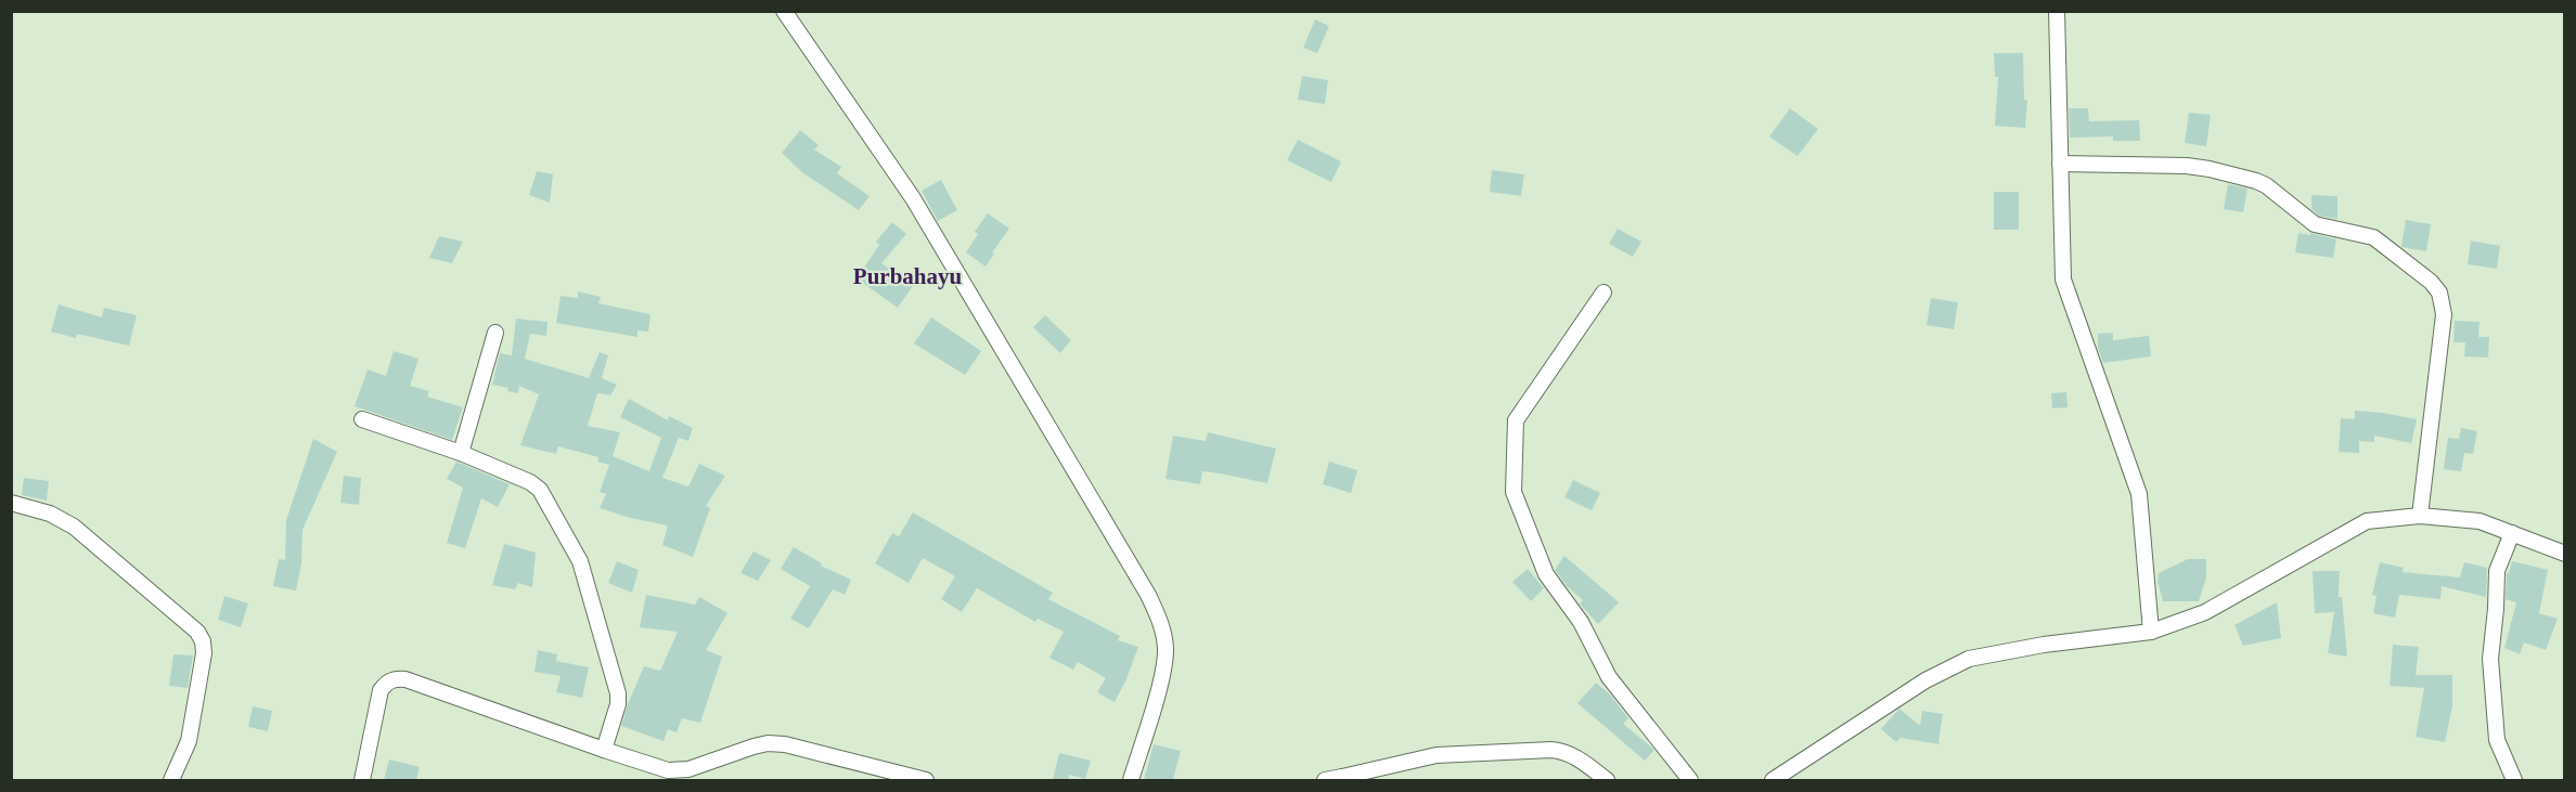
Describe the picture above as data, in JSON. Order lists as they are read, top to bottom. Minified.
{"districts":["Purbahayu"]}
